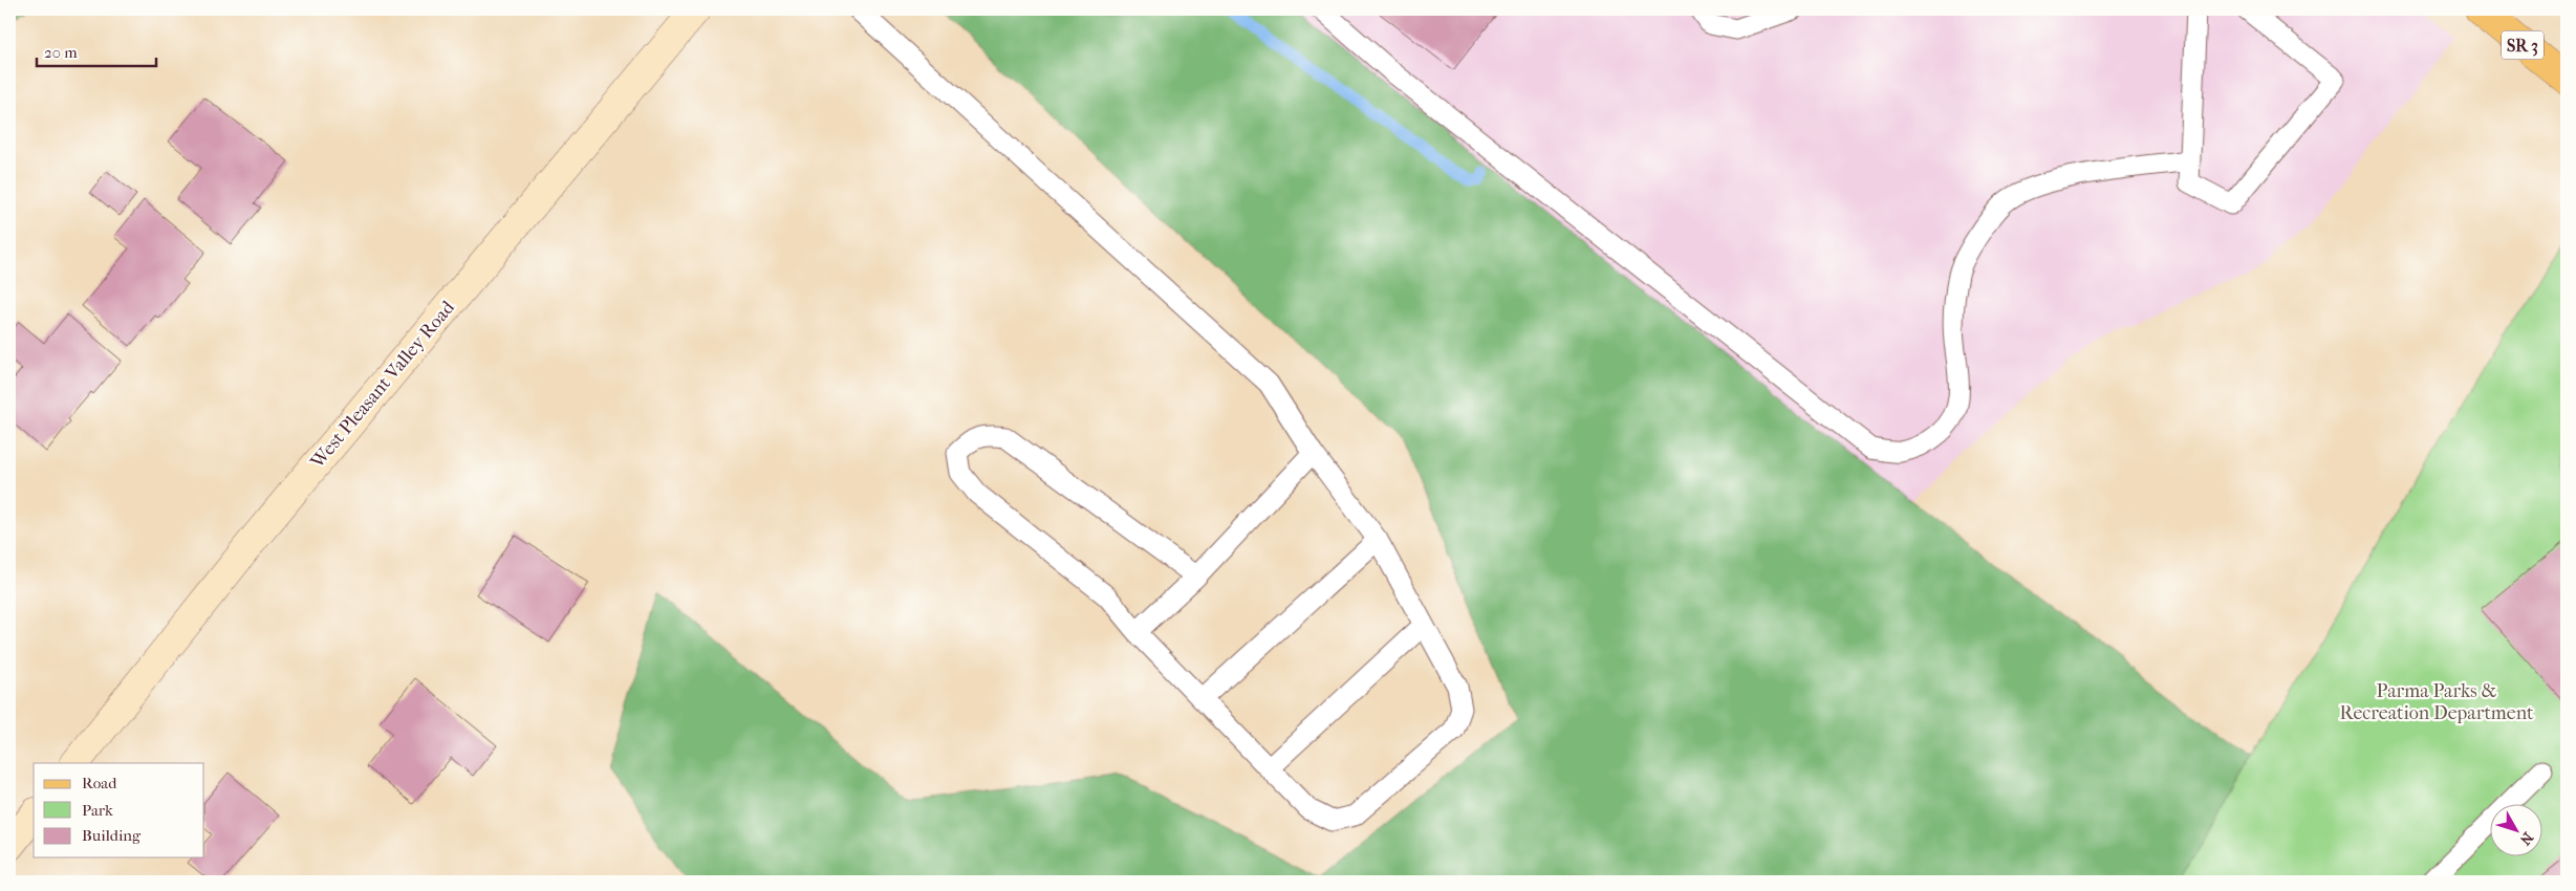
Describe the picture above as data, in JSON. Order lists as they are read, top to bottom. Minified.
{"streets":{"main road":["SR 3","West Pleasant Valley Road"]},"parks":["Parma Parks & Recreation Department"],"legend":["Road","Park","Building"],"scale_bar":"20 m","north":"bottom right"}
